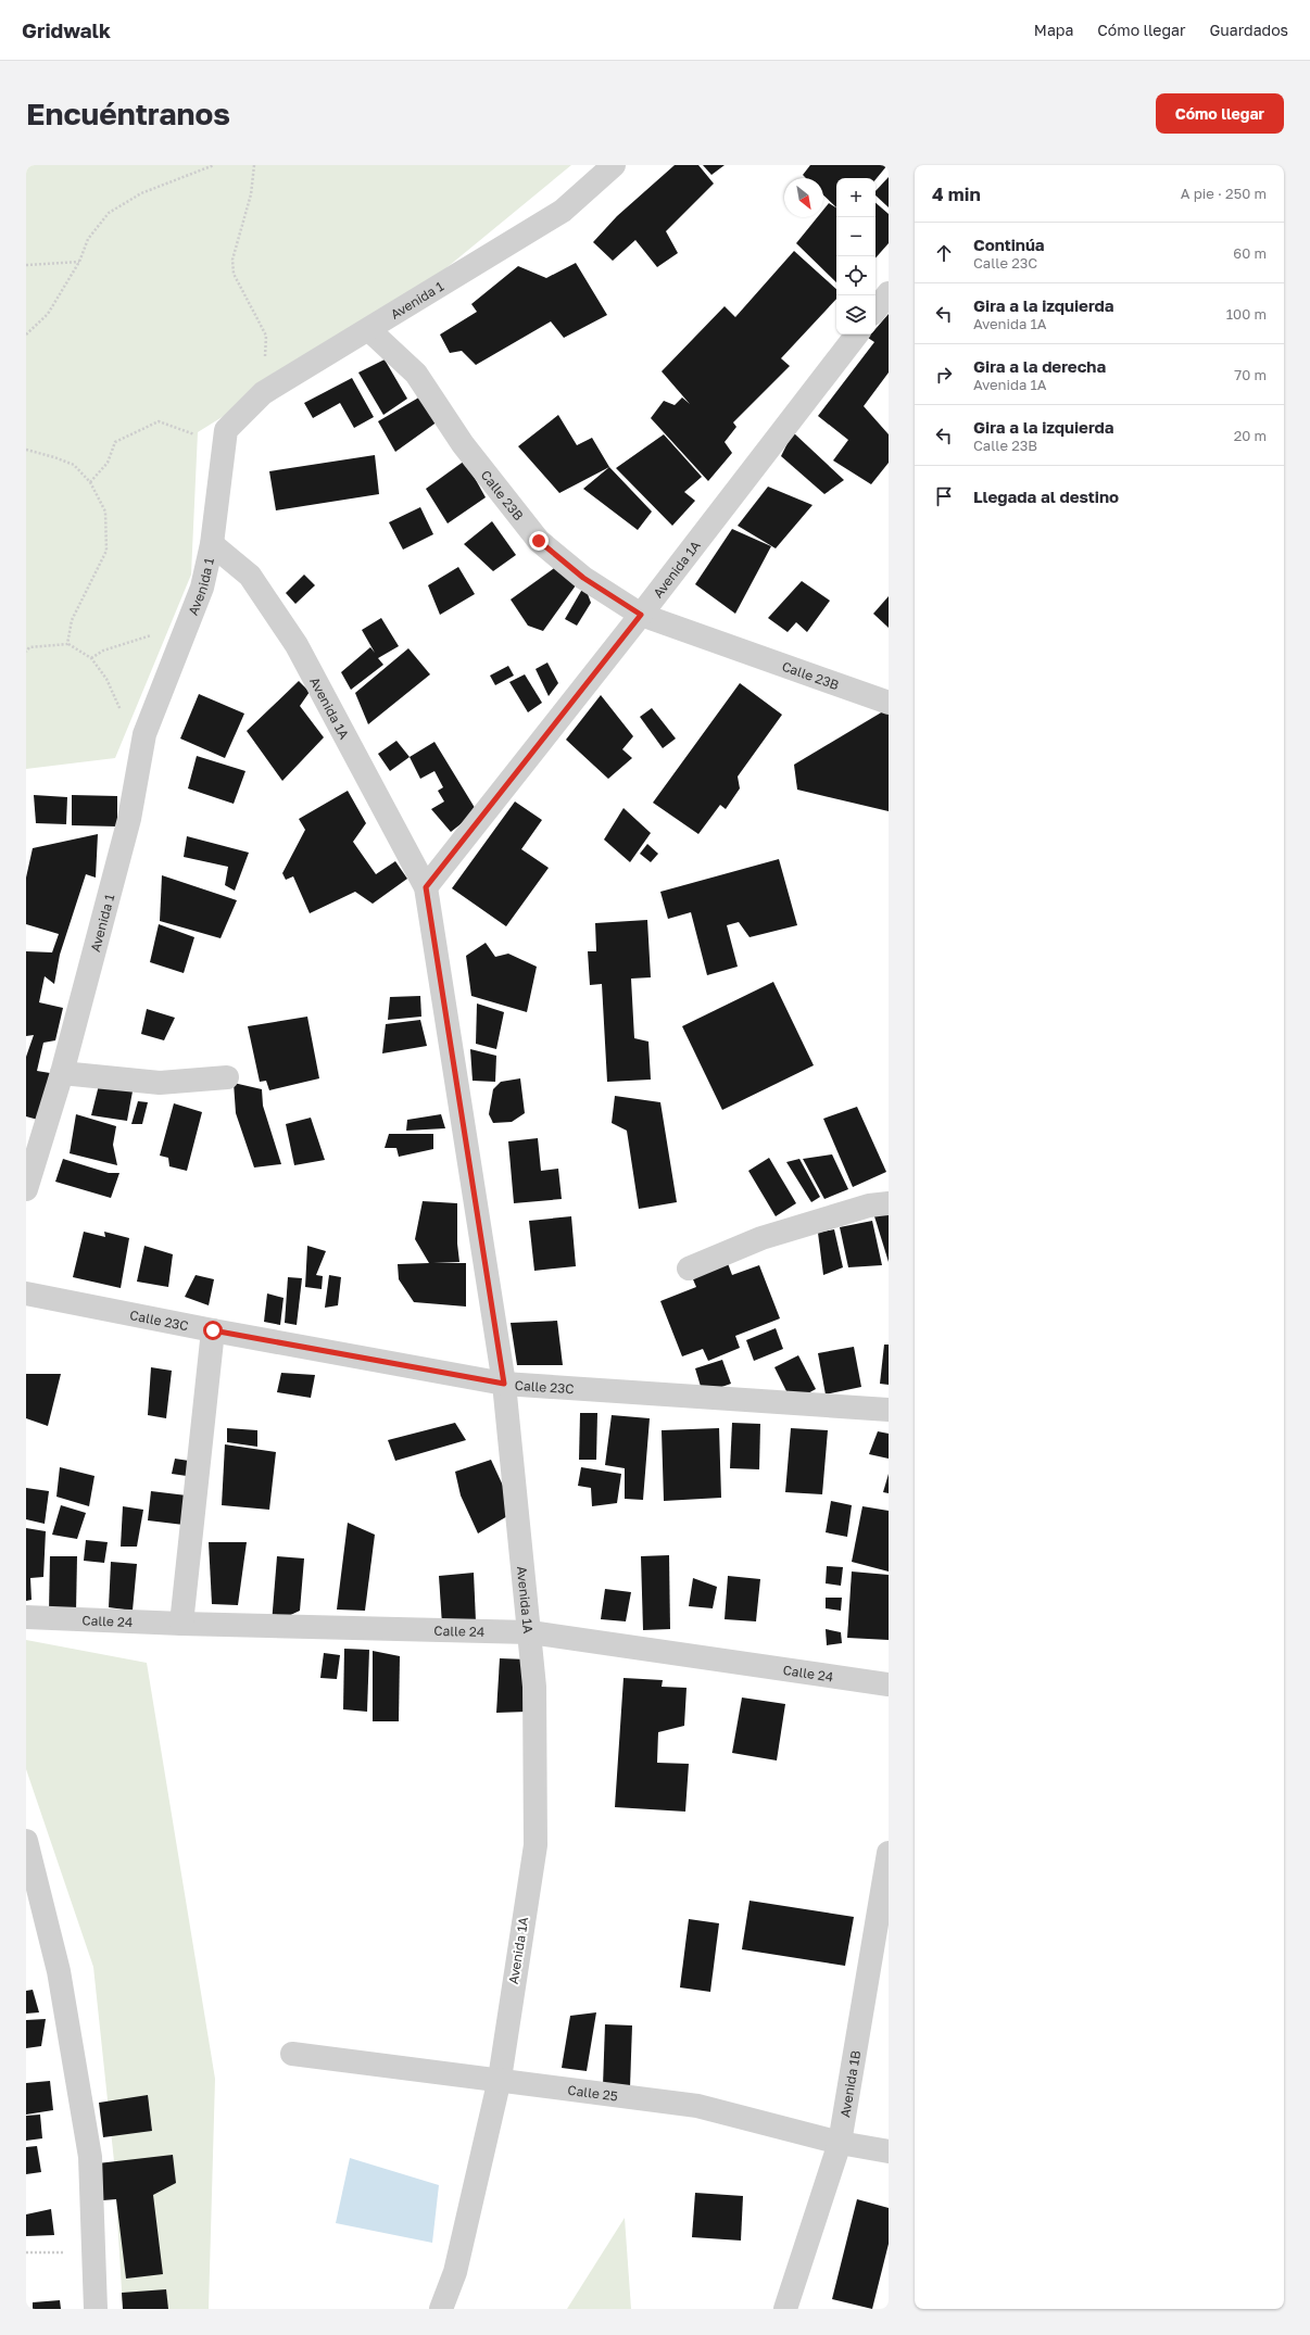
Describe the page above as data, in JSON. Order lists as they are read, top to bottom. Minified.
{"streets":{"street":["Avenida 1","Calle 23B","Avenida 1A","Calle 23C","Calle 24","Avenida 1B","Calle 25"]},"crossings":[["Avenida 1","Calle 23B"],["Avenida 1","Avenida 1A"],["Calle 23B","Avenida 1A"],["Avenida 1A","Calle 23C"],["Avenida 1A","Calle 24"],["Avenida 1A","Calle 25"],["Avenida 1B","Calle 25"]],"north":"bottom right","page":{"header":"Gridwalk","nav":["Mapa","Cómo llegar","Guardados"],"buttons":"Cómo llegar","title":"Encuéntranos","heading":["4 min","A pie · 250 m"],"map_buttons":["+","−"],"list":[["Continúa","Calle 23C","60 m"],["Gira a la izquierda","Avenida 1A","100 m"],["Gira a la derecha","Avenida 1A","70 m"],["Gira a la izquierda","Calle 23B","20 m"],"Llegada al destino"]}}
